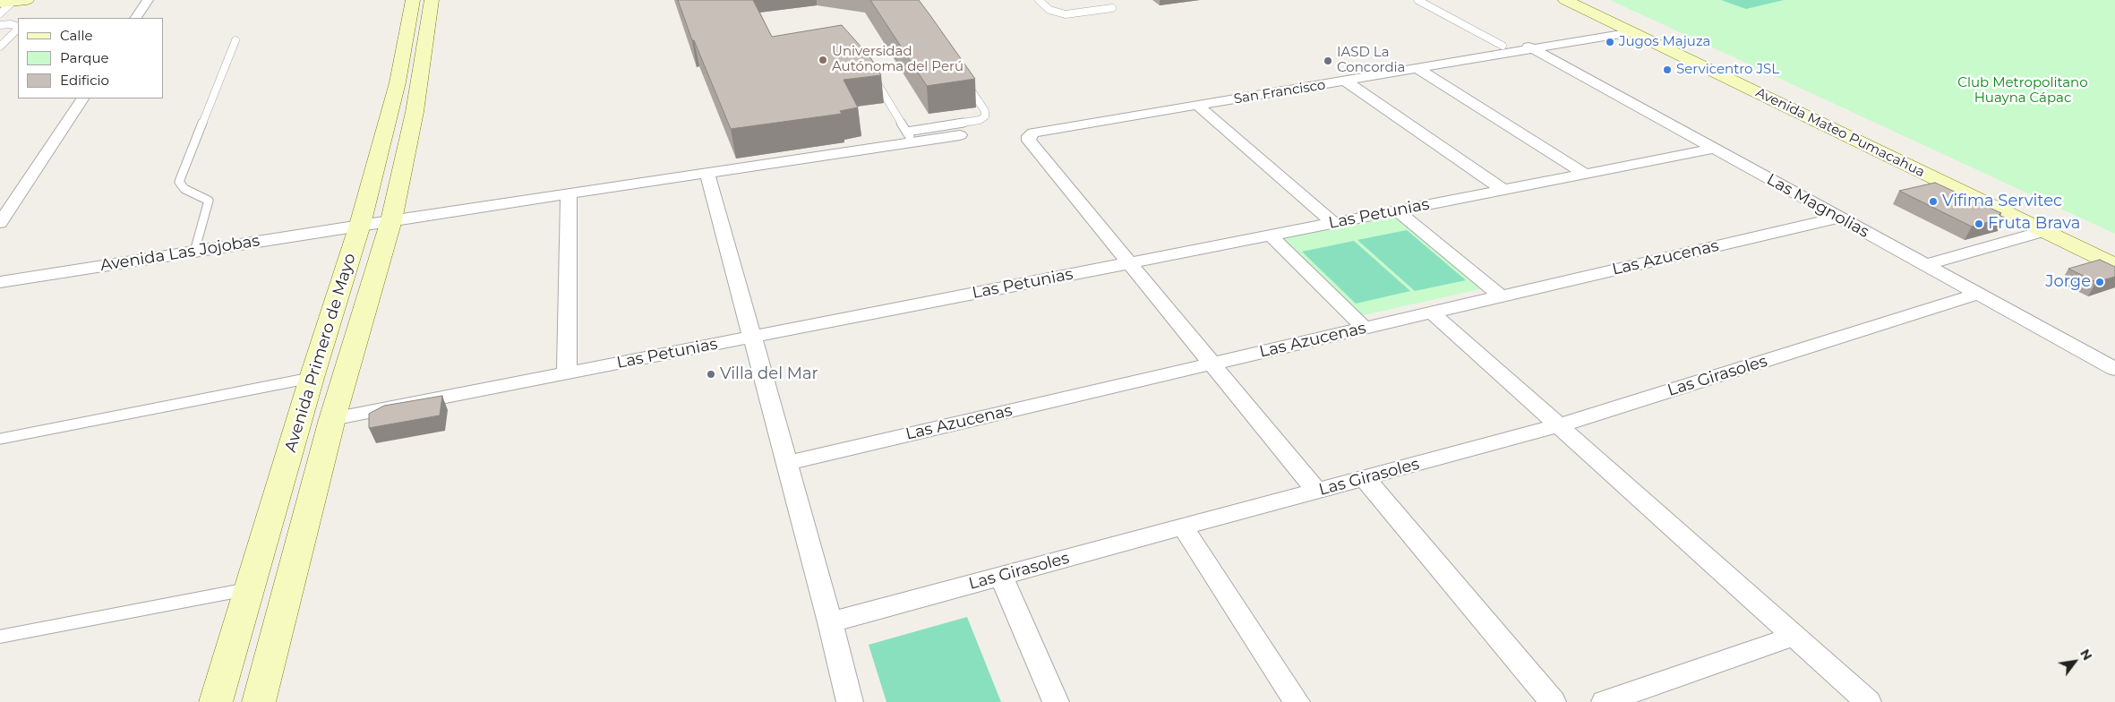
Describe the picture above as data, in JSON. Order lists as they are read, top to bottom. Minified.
{"streets":{"street":["San Francisco","Avenida Mateo Pumacahua","Las Magnolias","Las Petunias","Avenida Las Jojobas","Las Azucenas","Avenida Primero de Mayo","Las Girasoles"]},"crossings":[["San Francisco","Avenida Mateo Pumacahua"],["San Francisco","Las Magnolias"],["San Francisco","Las Petunias"],["Las Magnolias","Las Petunias"],["Las Magnolias","Las Azucenas"],["Las Magnolias","Las Girasoles"],["Las Petunias","Avenida Primero de Mayo"],["Avenida Las Jojobas","Avenida Primero de Mayo"]],"parks":["Club Metropolitano Huayna Cápac"],"places":["Jugos Majuza","Universidad Autónoma del Perú","IASD La Concordia","Servicentro JSL","Vifima Servitec","Fruta Brava","Jorge","Villa del Mar"],"legend":["Calle","Parque","Edificio"],"north":"top right"}
